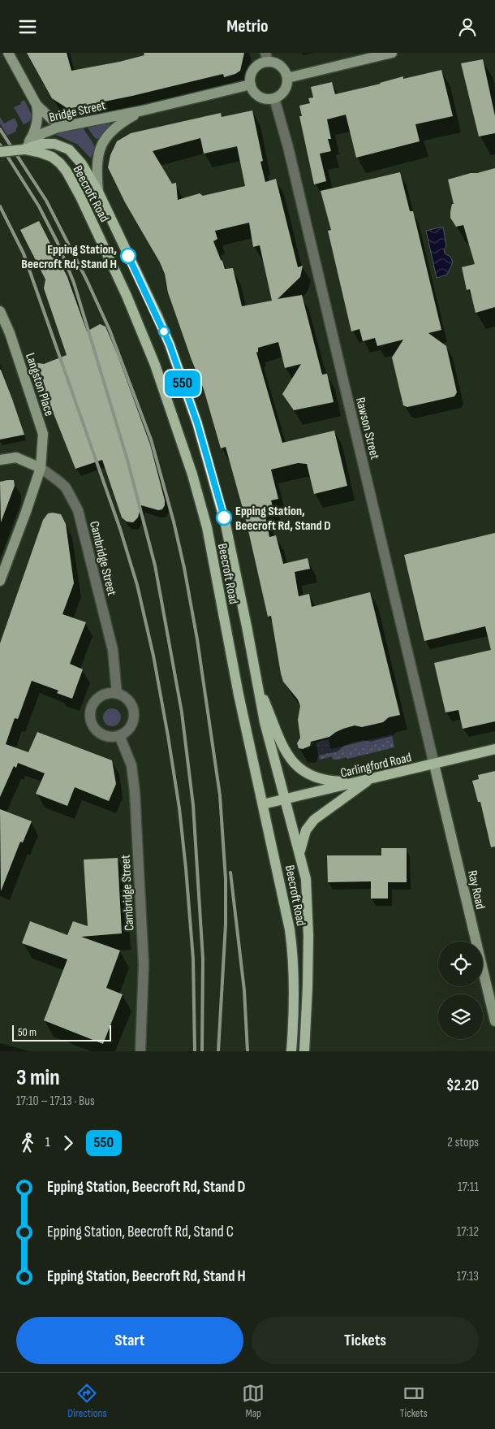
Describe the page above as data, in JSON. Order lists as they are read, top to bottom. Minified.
{"streets":{"main road":["Beecroft Road","Carlingford Road"],"street":["Bridge Street","Langston Place","Rawson Street","Cambridge Street","Ray Road"]},"crossings":[["Bridge Street","Beecroft Road"],["Bridge Street","Rawson Street"],["Beecroft Road","Carlingford Road"],["Langston Place","Cambridge Street"],["Rawson Street","Carlingford Road"],["Rawson Street","Ray Road"],["Carlingford Road","Ray Road"]],"places":["Epping Station, Beecroft Rd, Stand H","Epping Station, Beecroft Rd, Stand D"],"lines":["bus line 550"],"scale_bar":"50 m","page":{"header":"Metrio","on_map":"550","scale":"50 m","heading":["3 min","17:10 – 17:13 · Bus","$2.20"],"legs":["1","550","2 stops"],"list":[{"name":"Epping Station, Beecroft Rd, Stand D","value":"17:11"},{"name":"Epping Station, Beecroft Rd, Stand C","value":"17:12"},{"name":"Epping Station, Beecroft Rd, Stand H","value":"17:13"}],"buttons":["Start","Tickets"],"tabs":["Directions","Map","Tickets"]}}
